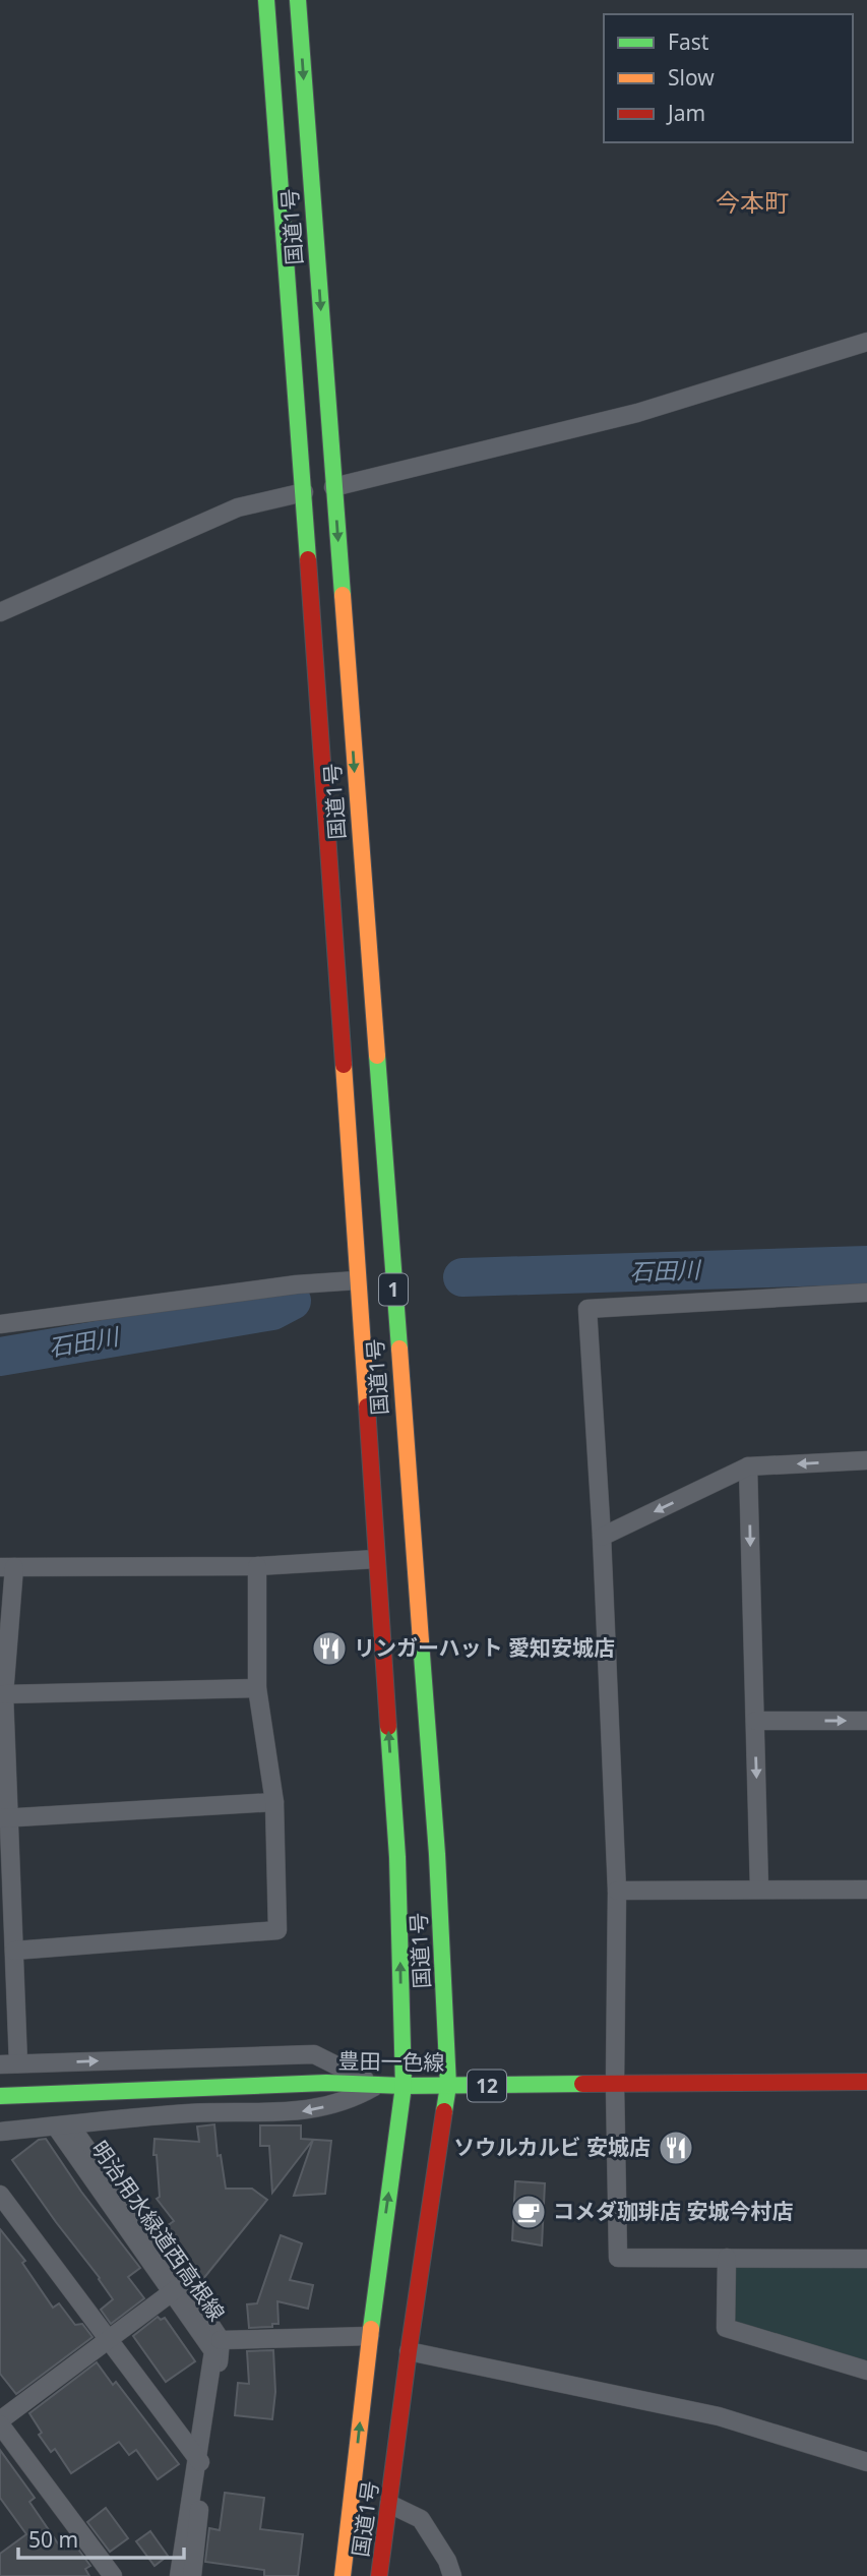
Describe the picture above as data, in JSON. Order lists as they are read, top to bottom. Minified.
{"streets":{"main road":["国道1号","1","豊田一色線","12"],"street":["明治用水緑道西高根線"]},"crossings":[["国道1号","豊田一色線"]],"districts":["今本町"],"water":["石田川"],"places":{"restaurant":["リンガーハット 愛知安城店","ソウルカルビ 安城店"],"cafe":["コメダ珈琲店 安城今村店"]},"legend":["Fast","Slow","Jam"],"scale_bar":"50 m"}
